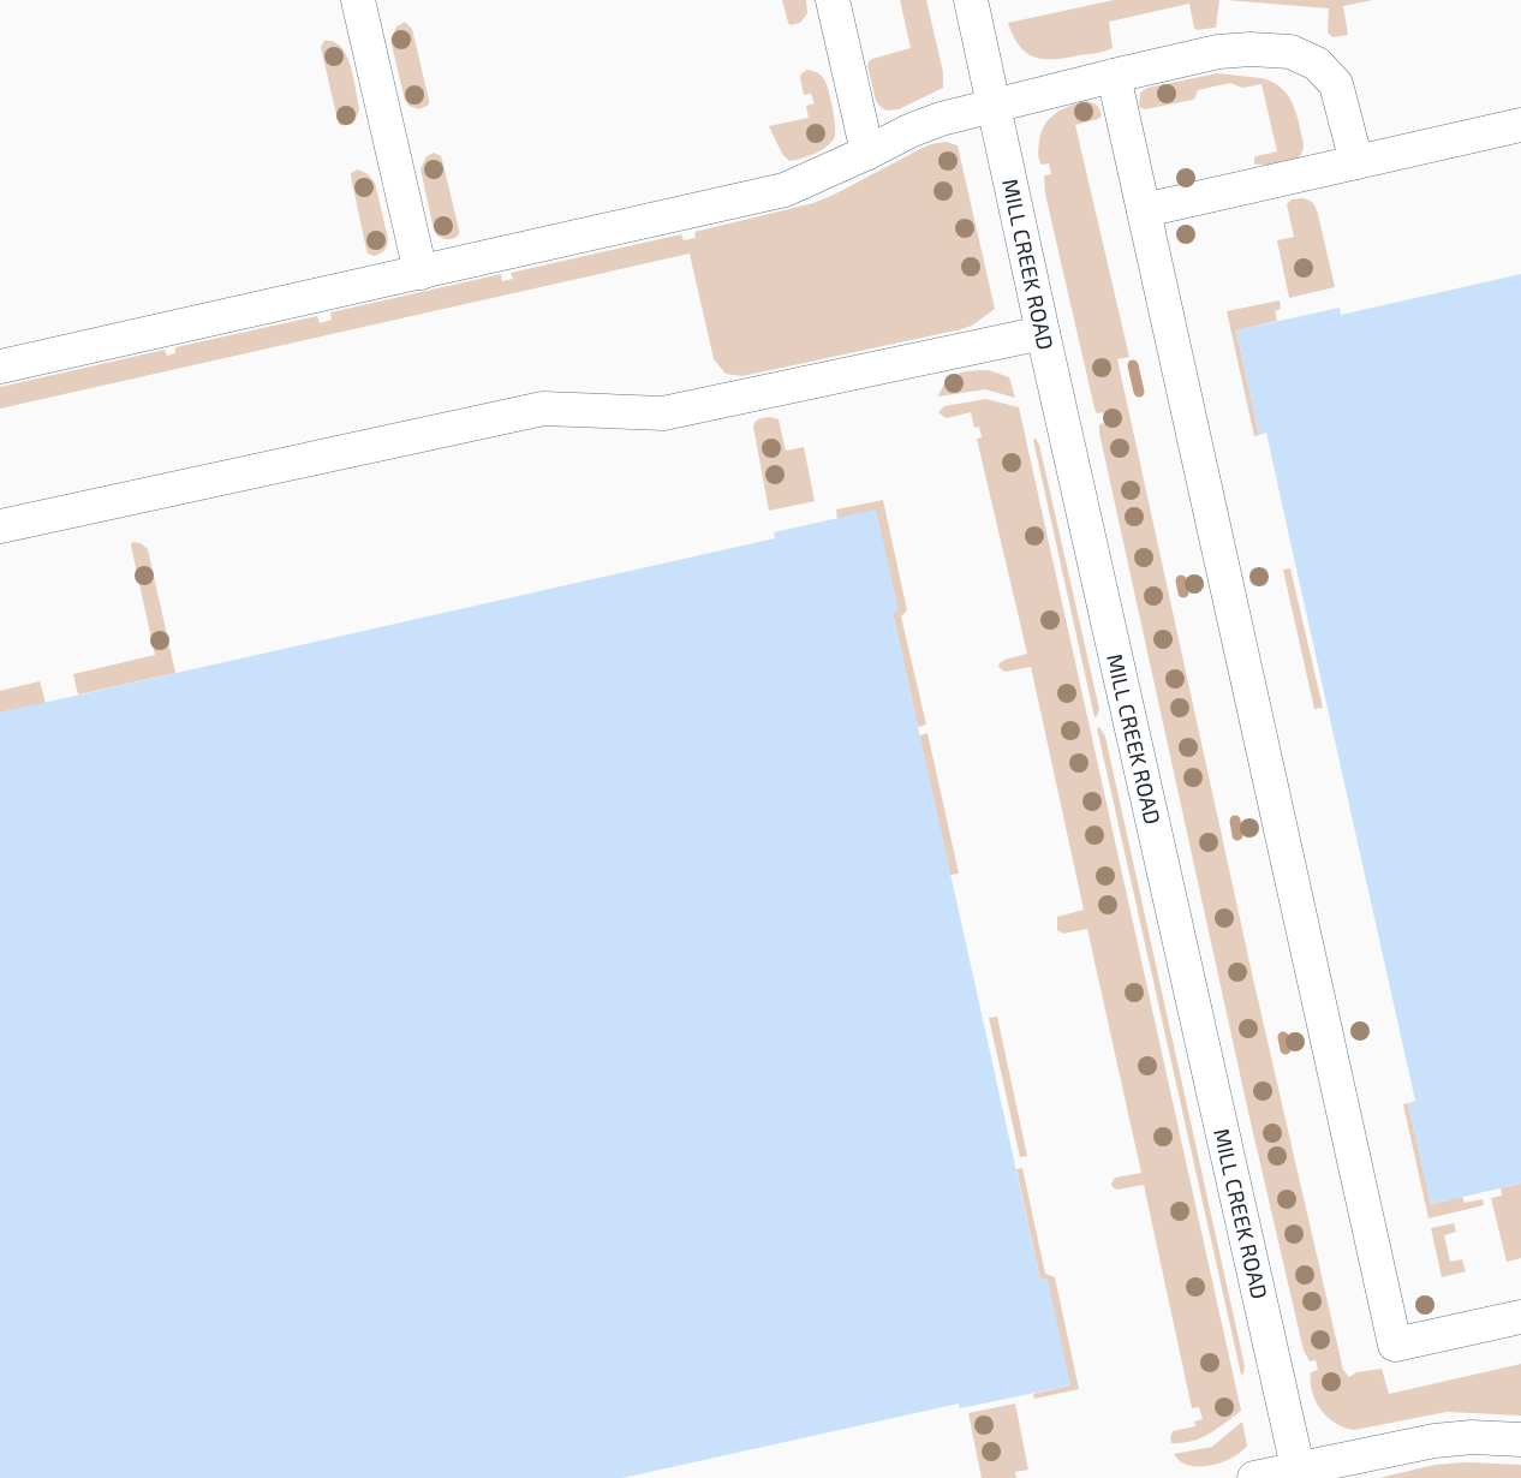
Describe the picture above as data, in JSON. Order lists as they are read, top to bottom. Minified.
{"streets":{"street":["MILL CREEK ROAD"]}}
